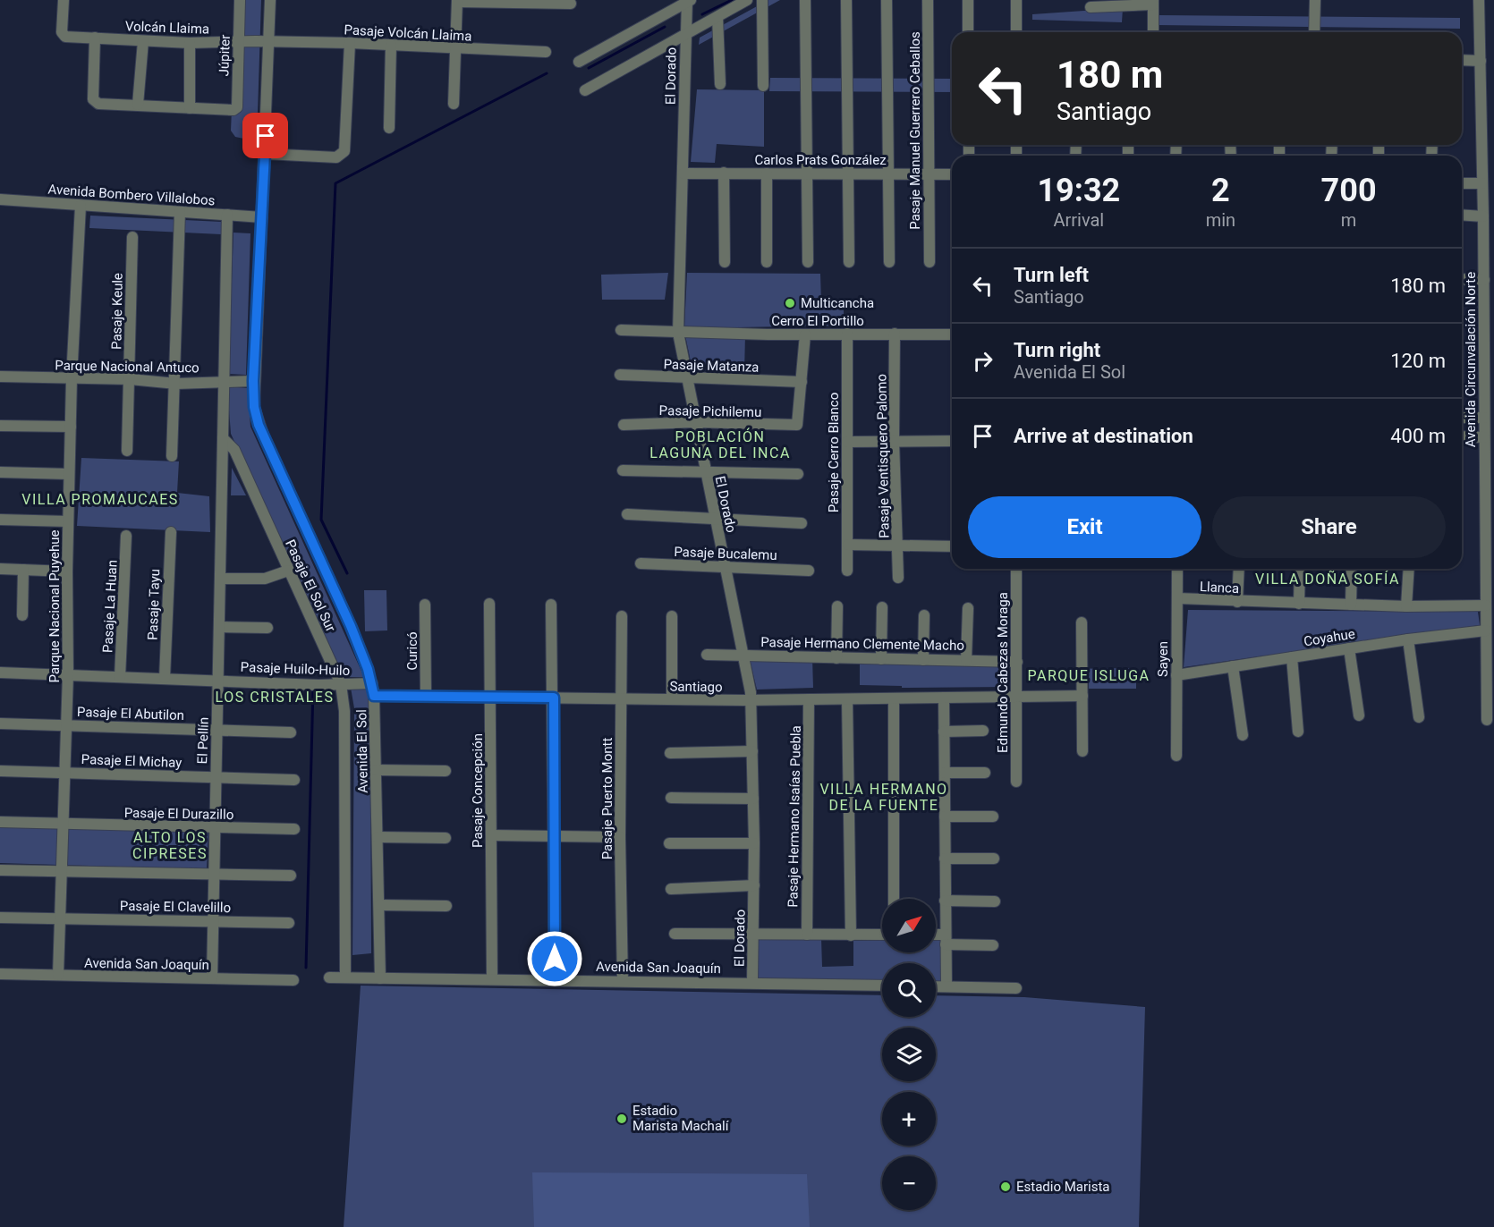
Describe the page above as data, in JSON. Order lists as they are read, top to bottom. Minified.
{"streets":{"street":["Volcán Llaima","Pasaje Volcán Llaima","Júpiter","El Dorado","Pasaje Manuel Guerrero Ceballos","Carlos Prats González","Avenida Bombero Villalobos","Pasaje Keule","Cerro El Portillo","Avenida Circunvalación Norte","Pasaje Matanza","Parque Nacional Antuco","Pasaje Pichilemu","Pasaje Cerro Blanco","Pasaje Ventisquero Palomo","Pasaje Bucalemu","Pasaje El Sol Sur","Llanca","Pasaje Tayu","Parque Nacional Puyehue","Pasaje La Huan","Coyahue","Pasaje Hermano Clemente Macho","Curicó","Sayen","Pasaje Huilo-Huilo","Edmundo Cabezas Moraga","Santiago","Pasaje El Abutilon","El Pellín","Avenida El Sol","Pasaje El Michay","Pasaje Concepción","Pasaje Puerto Montt","Pasaje El Durazillo","Pasaje Hermano Isaías Puebla","Pasaje El Clavelillo","Avenida San Joaquín"]},"crossings":[["Volcán Llaima","Pasaje Volcán Llaima"],["Volcán Llaima","Júpiter"],["Volcán Llaima","Avenida El Sol"],["Pasaje Volcán Llaima","Avenida El Sol"],["El Dorado","Carlos Prats González"],["El Dorado","Cerro El Portillo"],["El Dorado","Pasaje Matanza"],["El Dorado","Pasaje Pichilemu"],["El Dorado","Pasaje Bucalemu"],["El Dorado","Pasaje Hermano Clemente Macho"],["El Dorado","Santiago"],["El Dorado","Avenida San Joaquín"],["Pasaje Manuel Guerrero Ceballos","Carlos Prats González"],["Avenida Bombero Villalobos","Parque Nacional Puyehue"],["Avenida Bombero Villalobos","Avenida El Sol"],["Pasaje Keule","Parque Nacional Antuco"],["Cerro El Portillo","Pasaje Cerro Blanco"],["Cerro El Portillo","Pasaje Ventisquero Palomo"],["Avenida Circunvalación Norte","Llanca"],["Avenida Circunvalación Norte","Coyahue"],["Pasaje Matanza","Pasaje Pichilemu"],["Parque Nacional Antuco","Parque Nacional Puyehue"],["Parque Nacional Antuco","Avenida El Sol"],["Pasaje El Sol Sur","Pasaje Huilo-Huilo"],["Pasaje El Sol Sur","El Pellín"],["Pasaje El Sol Sur","Avenida San Joaquín"],["Llanca","Sayen"],["Pasaje Tayu","Pasaje Huilo-Huilo"],["Parque Nacional Puyehue","Pasaje Huilo-Huilo"],["Parque Nacional Puyehue","Pasaje El Abutilon"],["Parque Nacional Puyehue","Pasaje El Michay"],["Parque Nacional Puyehue","Pasaje El Durazillo"],["Parque Nacional Puyehue","Pasaje El Clavelillo"],["Parque Nacional Puyehue","Avenida San Joaquín"],["Pasaje La Huan","Pasaje Huilo-Huilo"],["Coyahue","Sayen"],["Pasaje Hermano Clemente Macho","Edmundo Cabezas Moraga"],["Curicó","Santiago"],["Pasaje Huilo-Huilo","El Pellín"],["Pasaje Huilo-Huilo","Avenida El Sol"],["Edmundo Cabezas Moraga","Santiago"],["Santiago","Avenida El Sol"],["Santiago","Pasaje Concepción"],["Santiago","Pasaje Puerto Montt"],["Santiago","Pasaje Hermano Isaías Puebla"],["Pasaje El Abutilon","El Pellín"],["El Pellín","Pasaje El Michay"],["El Pellín","Pasaje El Durazillo"],["El Pellín","Pasaje El Clavelillo"],["El Pellín","Avenida San Joaquín"],["Avenida El Sol","Avenida San Joaquín"],["Pasaje Concepción","Avenida San Joaquín"],["Pasaje Puerto Montt","Avenida San Joaquín"]],"districts":["POBLACIÓN LAGUNA DEL INCA","VILLA PROMAUCAES","VILLA DOÑA SOFÍA","PARQUE ISLUGA","LOS CRISTALES","VILLA HERMANO DE LA FUENTE","ALTO LOS CIPRESES"],"places":["Multicancha","Estadio Marista Machalí","Estadio Marista"],"north":"top right","page":{"turn":["180 m","Santiago"],"eta":["19:32","Arrival","2","min","700","m"],"list":[{"name":"Turn left","note":"Santiago","value":"180 m"},{"name":"Turn right","note":"Avenida El Sol","value":"120 m"},{"name":"Arrive at destination","value":"400 m"}],"buttons":["Exit","Share"],"map_buttons":["+","−"]}}
